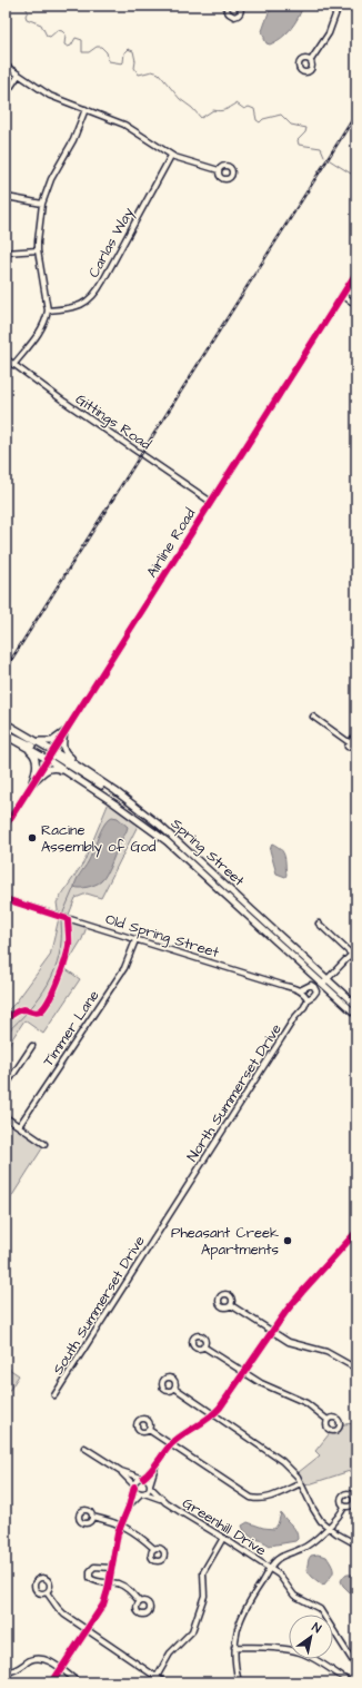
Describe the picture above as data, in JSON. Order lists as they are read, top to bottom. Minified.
{"streets":{"main road":["Spring Street"],"street":["Carlas Way","Gittings Road","Airline Road","Old Spring Street","Timmer Lane","North Summerset Drive","South Summerset Drive","Greenhill Drive"]},"crossings":[["Gittings Road","Airline Road"],["Airline Road","Spring Street"],["Old Spring Street","Timmer Lane"],["Old Spring Street","North Summerset Drive"],["North Summerset Drive","South Summerset Drive"]],"places":["Racine Assembly of God","Pheasant Creek Apartments"],"north":"top right"}
